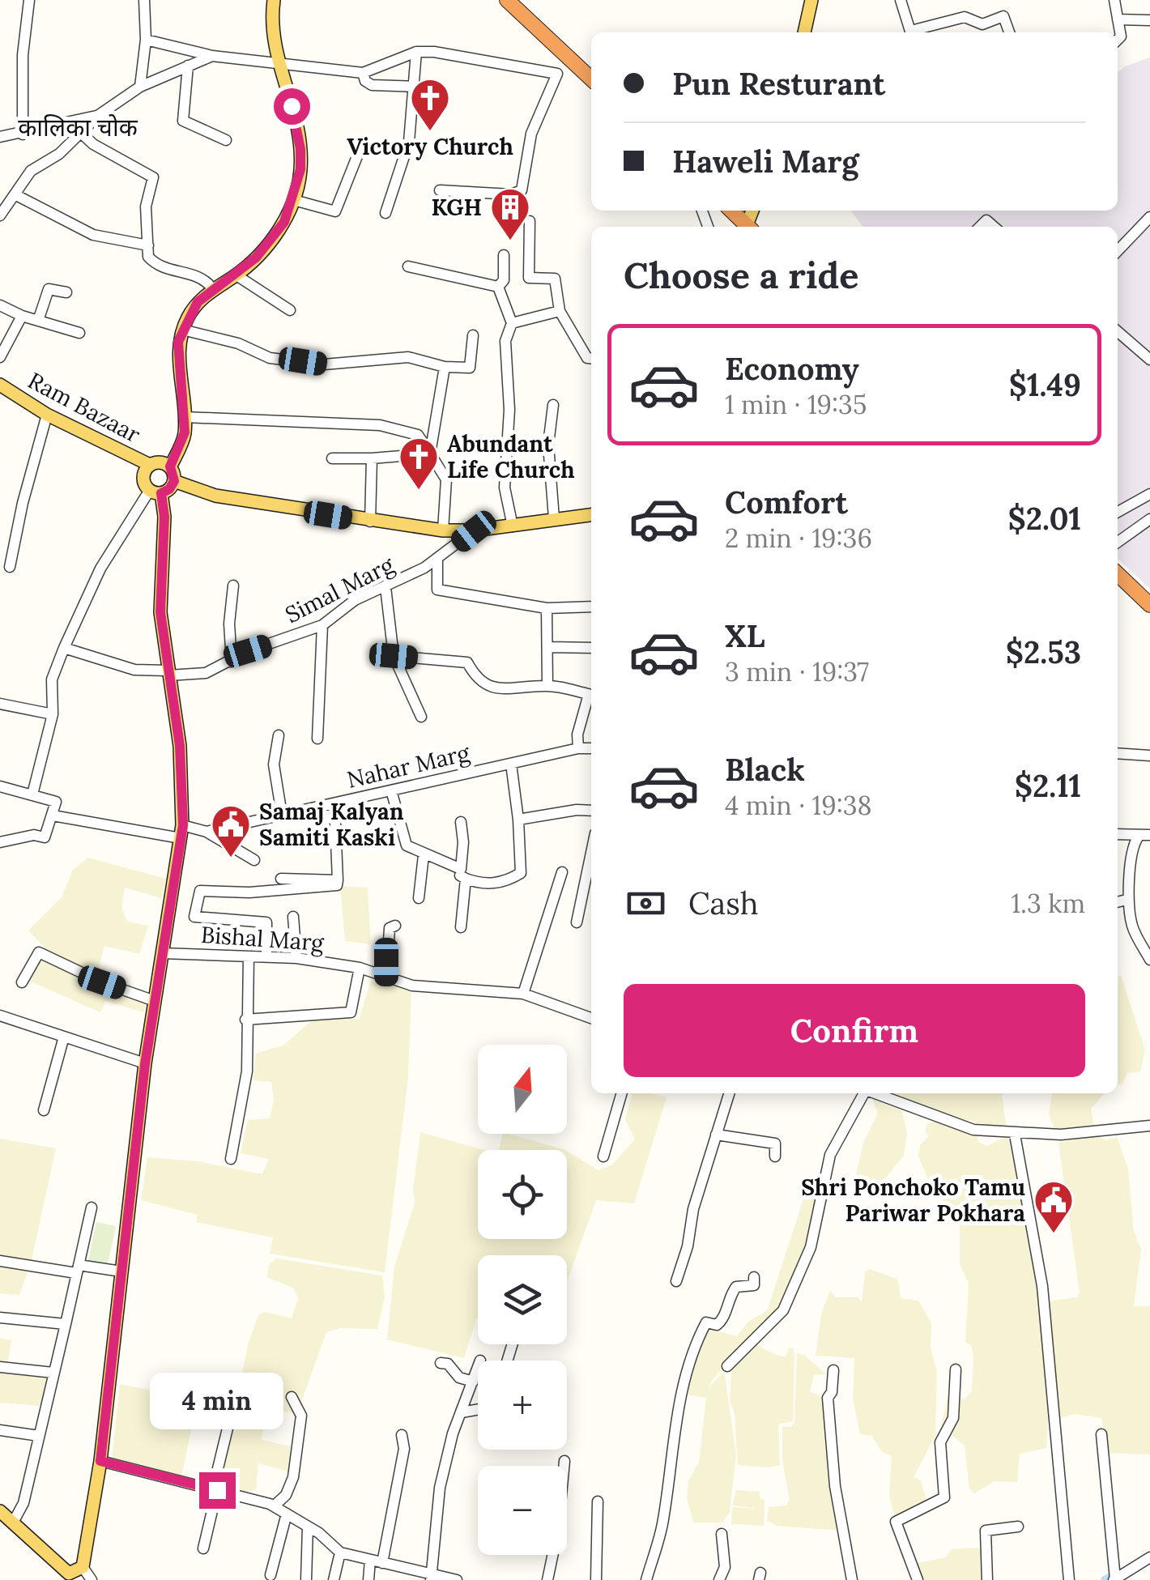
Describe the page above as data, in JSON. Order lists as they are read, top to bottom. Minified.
{"streets":{"main road":["Ram Bazaar"],"street":["Simal Marg","Nahar Marg","Bishal Marg"]},"districts":["कालिका चोक"],"places":{"church":["Victory Church","Abundant Life Church"],"building":["KGH"],"public building":["Samaj Kalyan Samiti Kaski","Shri Ponchoko Tamu Pariwar Pokhara"]},"north":"top","page":{"banner":["Pun Resturant","Haweli Marg"],"heading":"Choose a ride","list":[{"name":"Economy","note":"1 min · 19:35","value":"$1.49"},{"name":"Comfort","note":"2 min · 19:36","value":"$2.01"},{"name":"XL","note":"3 min · 19:37","value":"$2.53"},{"name":"Black","note":"4 min · 19:38","value":"$2.11"}],"pay":["Cash","1.3 km"],"buttons":"Confirm","map_buttons":["+","−"],"bubble":"4 min"}}
